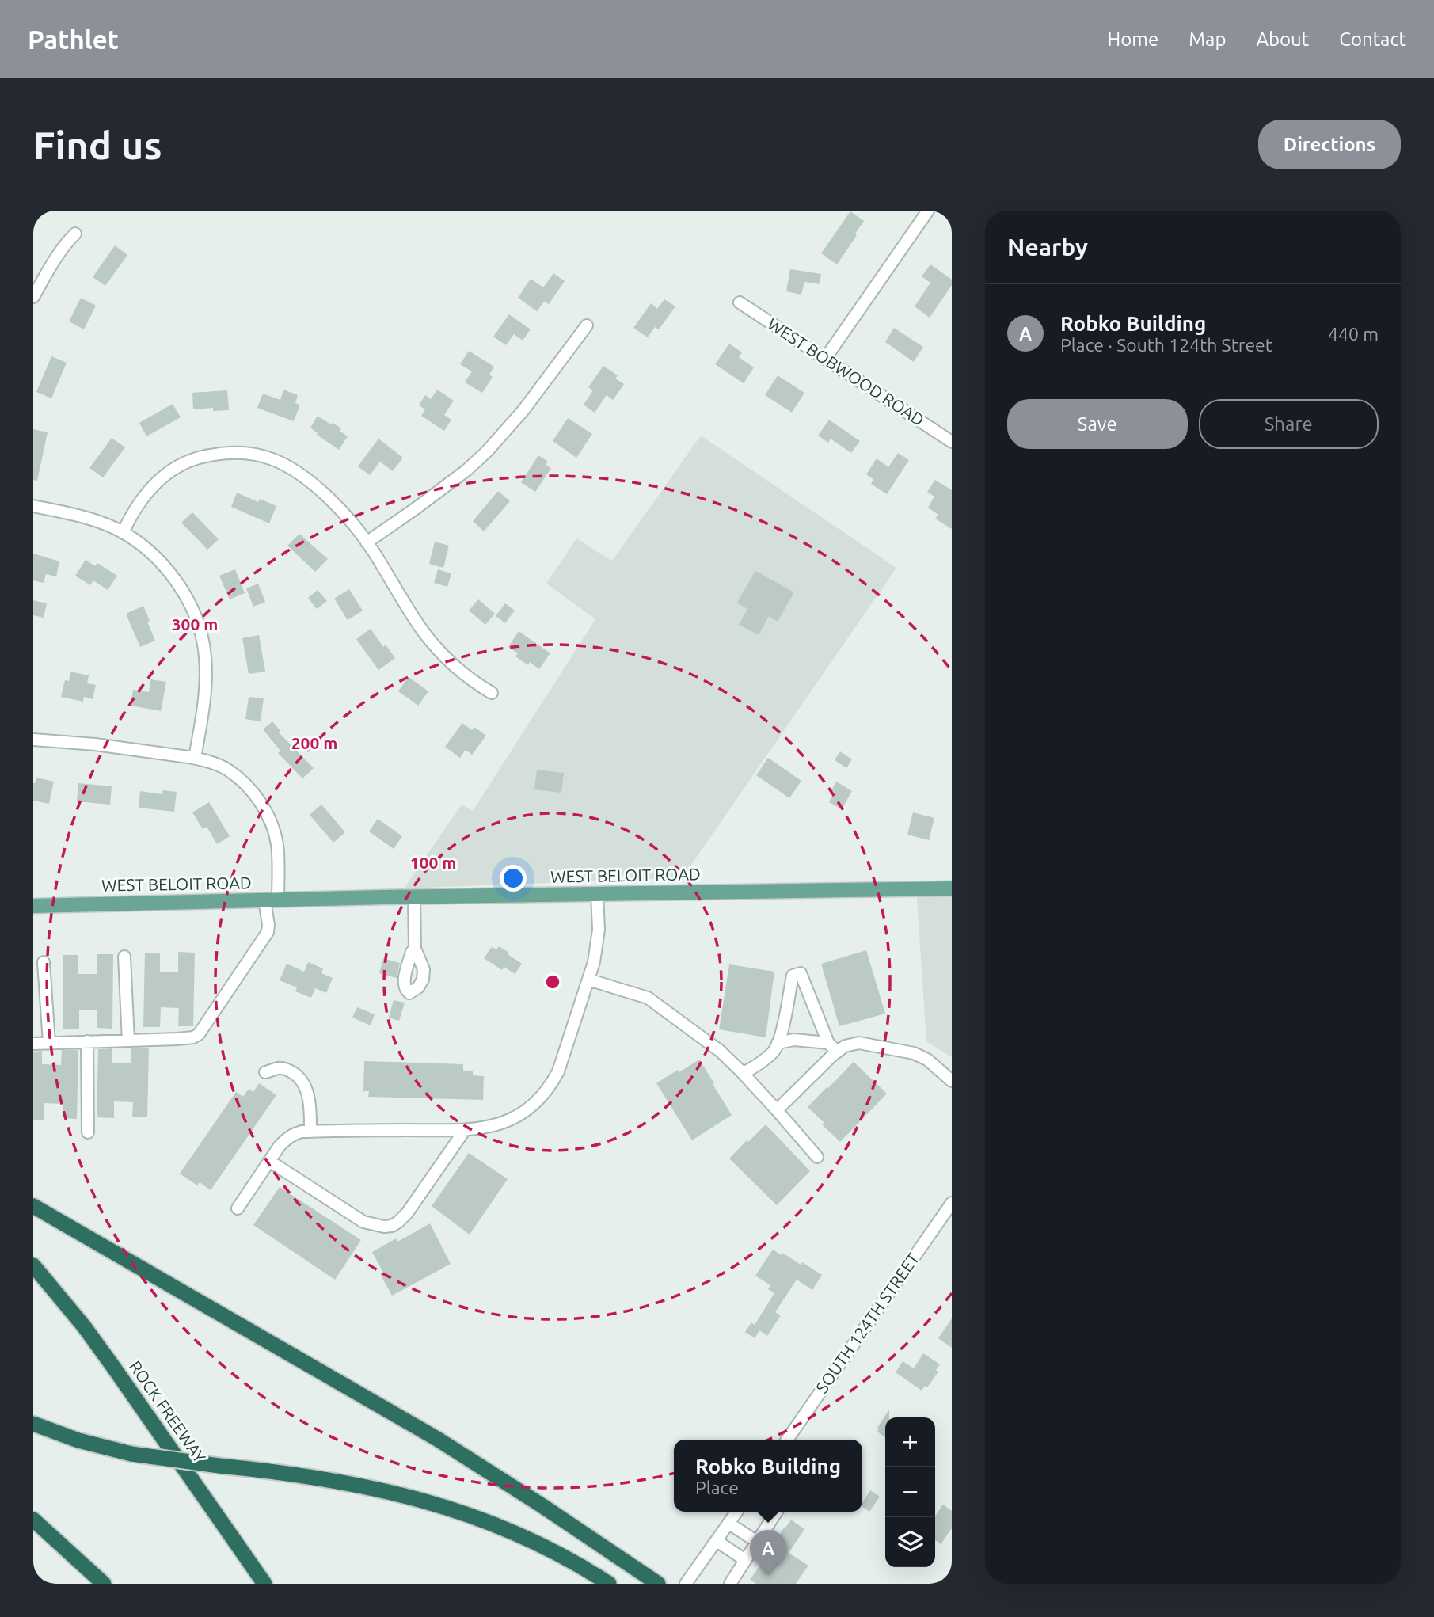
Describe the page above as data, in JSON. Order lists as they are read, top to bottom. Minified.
{"streets":{"highway":["ROCK FREEWAY"],"main road":["WEST BELOIT ROAD"],"street":["WEST BOBWOOD ROAD","SOUTH 124TH STREET"]},"page":{"header":"Pathlet","nav":["Home","Map","About","Contact"],"buttons":["Directions",["Save","Share"]],"title":"Find us","heading":"Nearby","list":[{"mark":"A","name":"Robko Building","note":"Place · South 124th Street","value":"440 m"}],"map_buttons":["+","−"],"popup":["Robko Building","Place"],"pins":"A"},"rings":["300 m","200 m","100 m"]}
